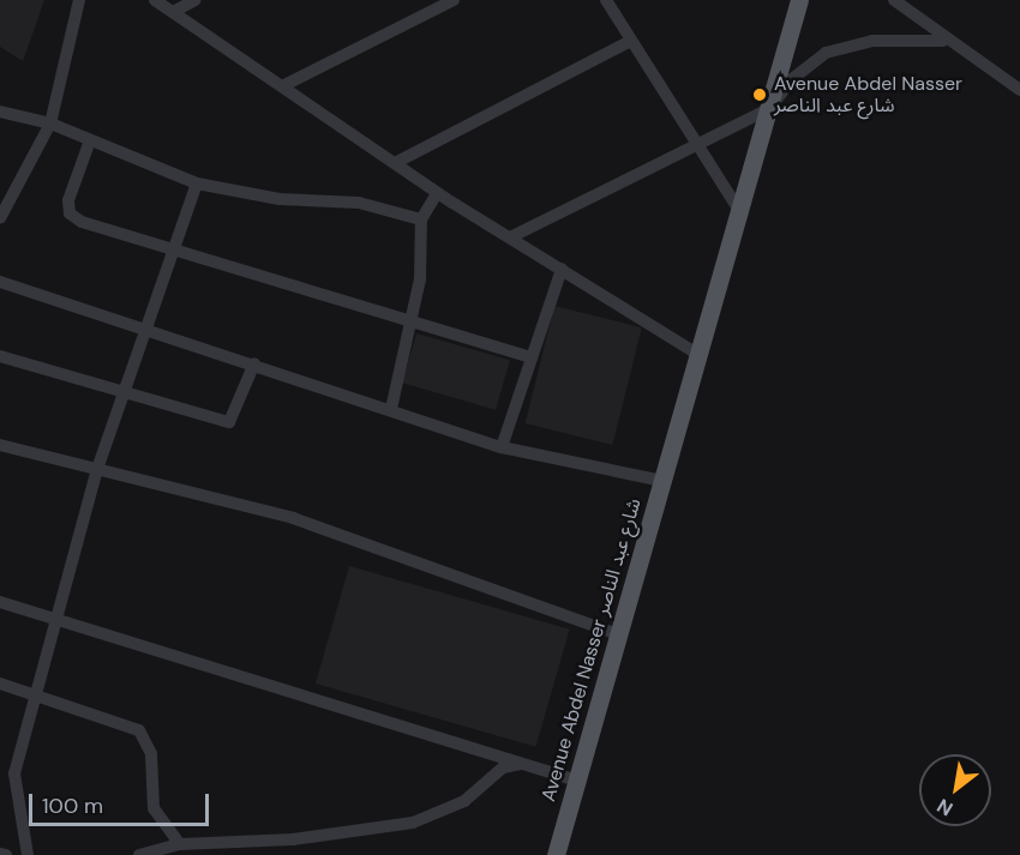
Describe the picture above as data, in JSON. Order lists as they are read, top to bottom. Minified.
{"streets":{"main road":["Avenue Abdel Nasser شارع عبد الناصر"]},"places":["Avenue Abdel Nasser شارع عبد الناصر"],"scale_bar":"100 m","north":"bottom left"}
